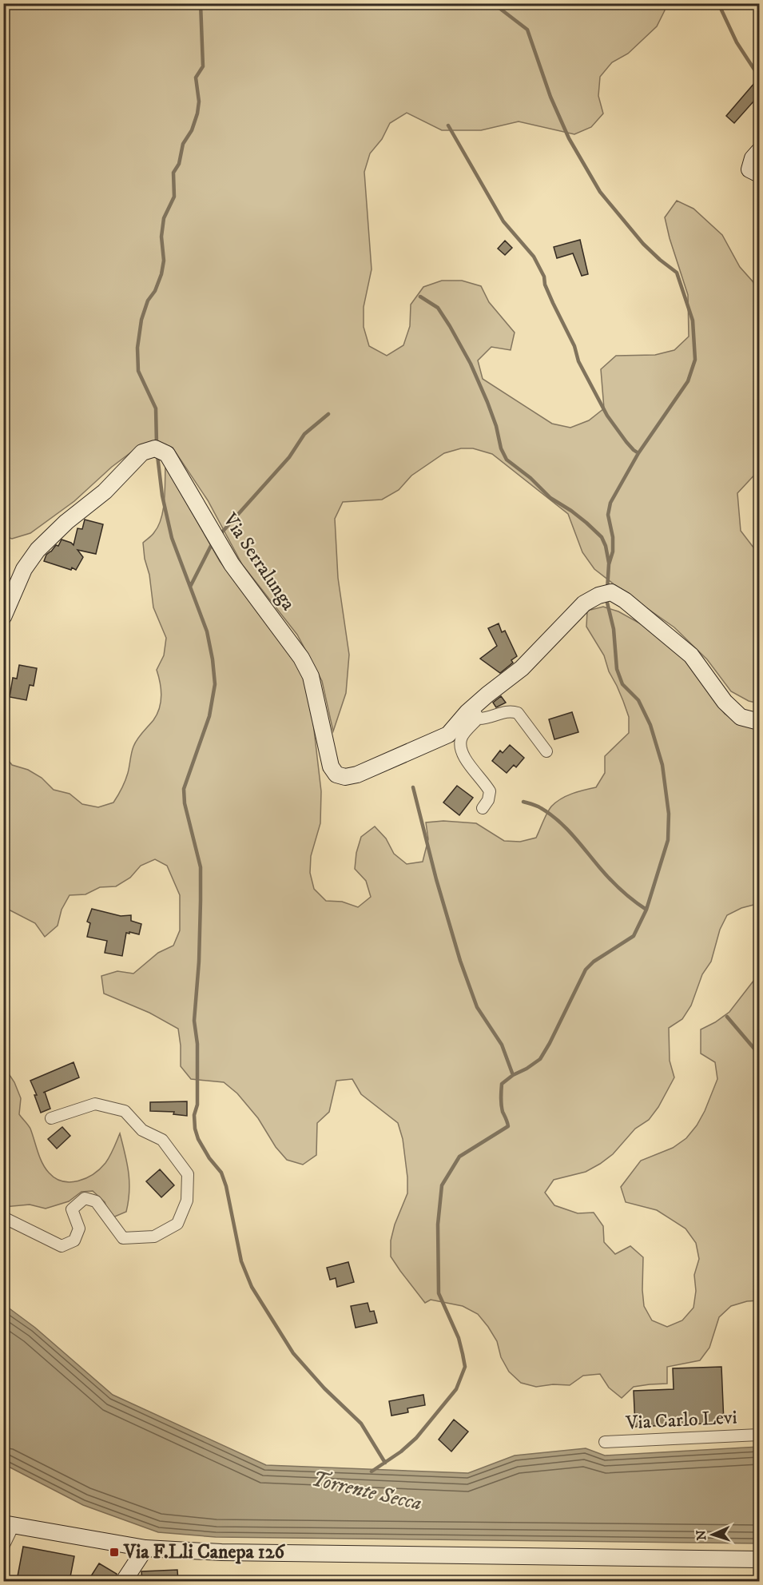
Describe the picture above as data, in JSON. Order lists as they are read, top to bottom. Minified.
{"streets":{"street":["Via Serralunga","Via Carlo Levi"]},"water":["Torrente Secca"],"places":{"transit":["Via F.Lli Canepa 126"]},"north":"left"}
